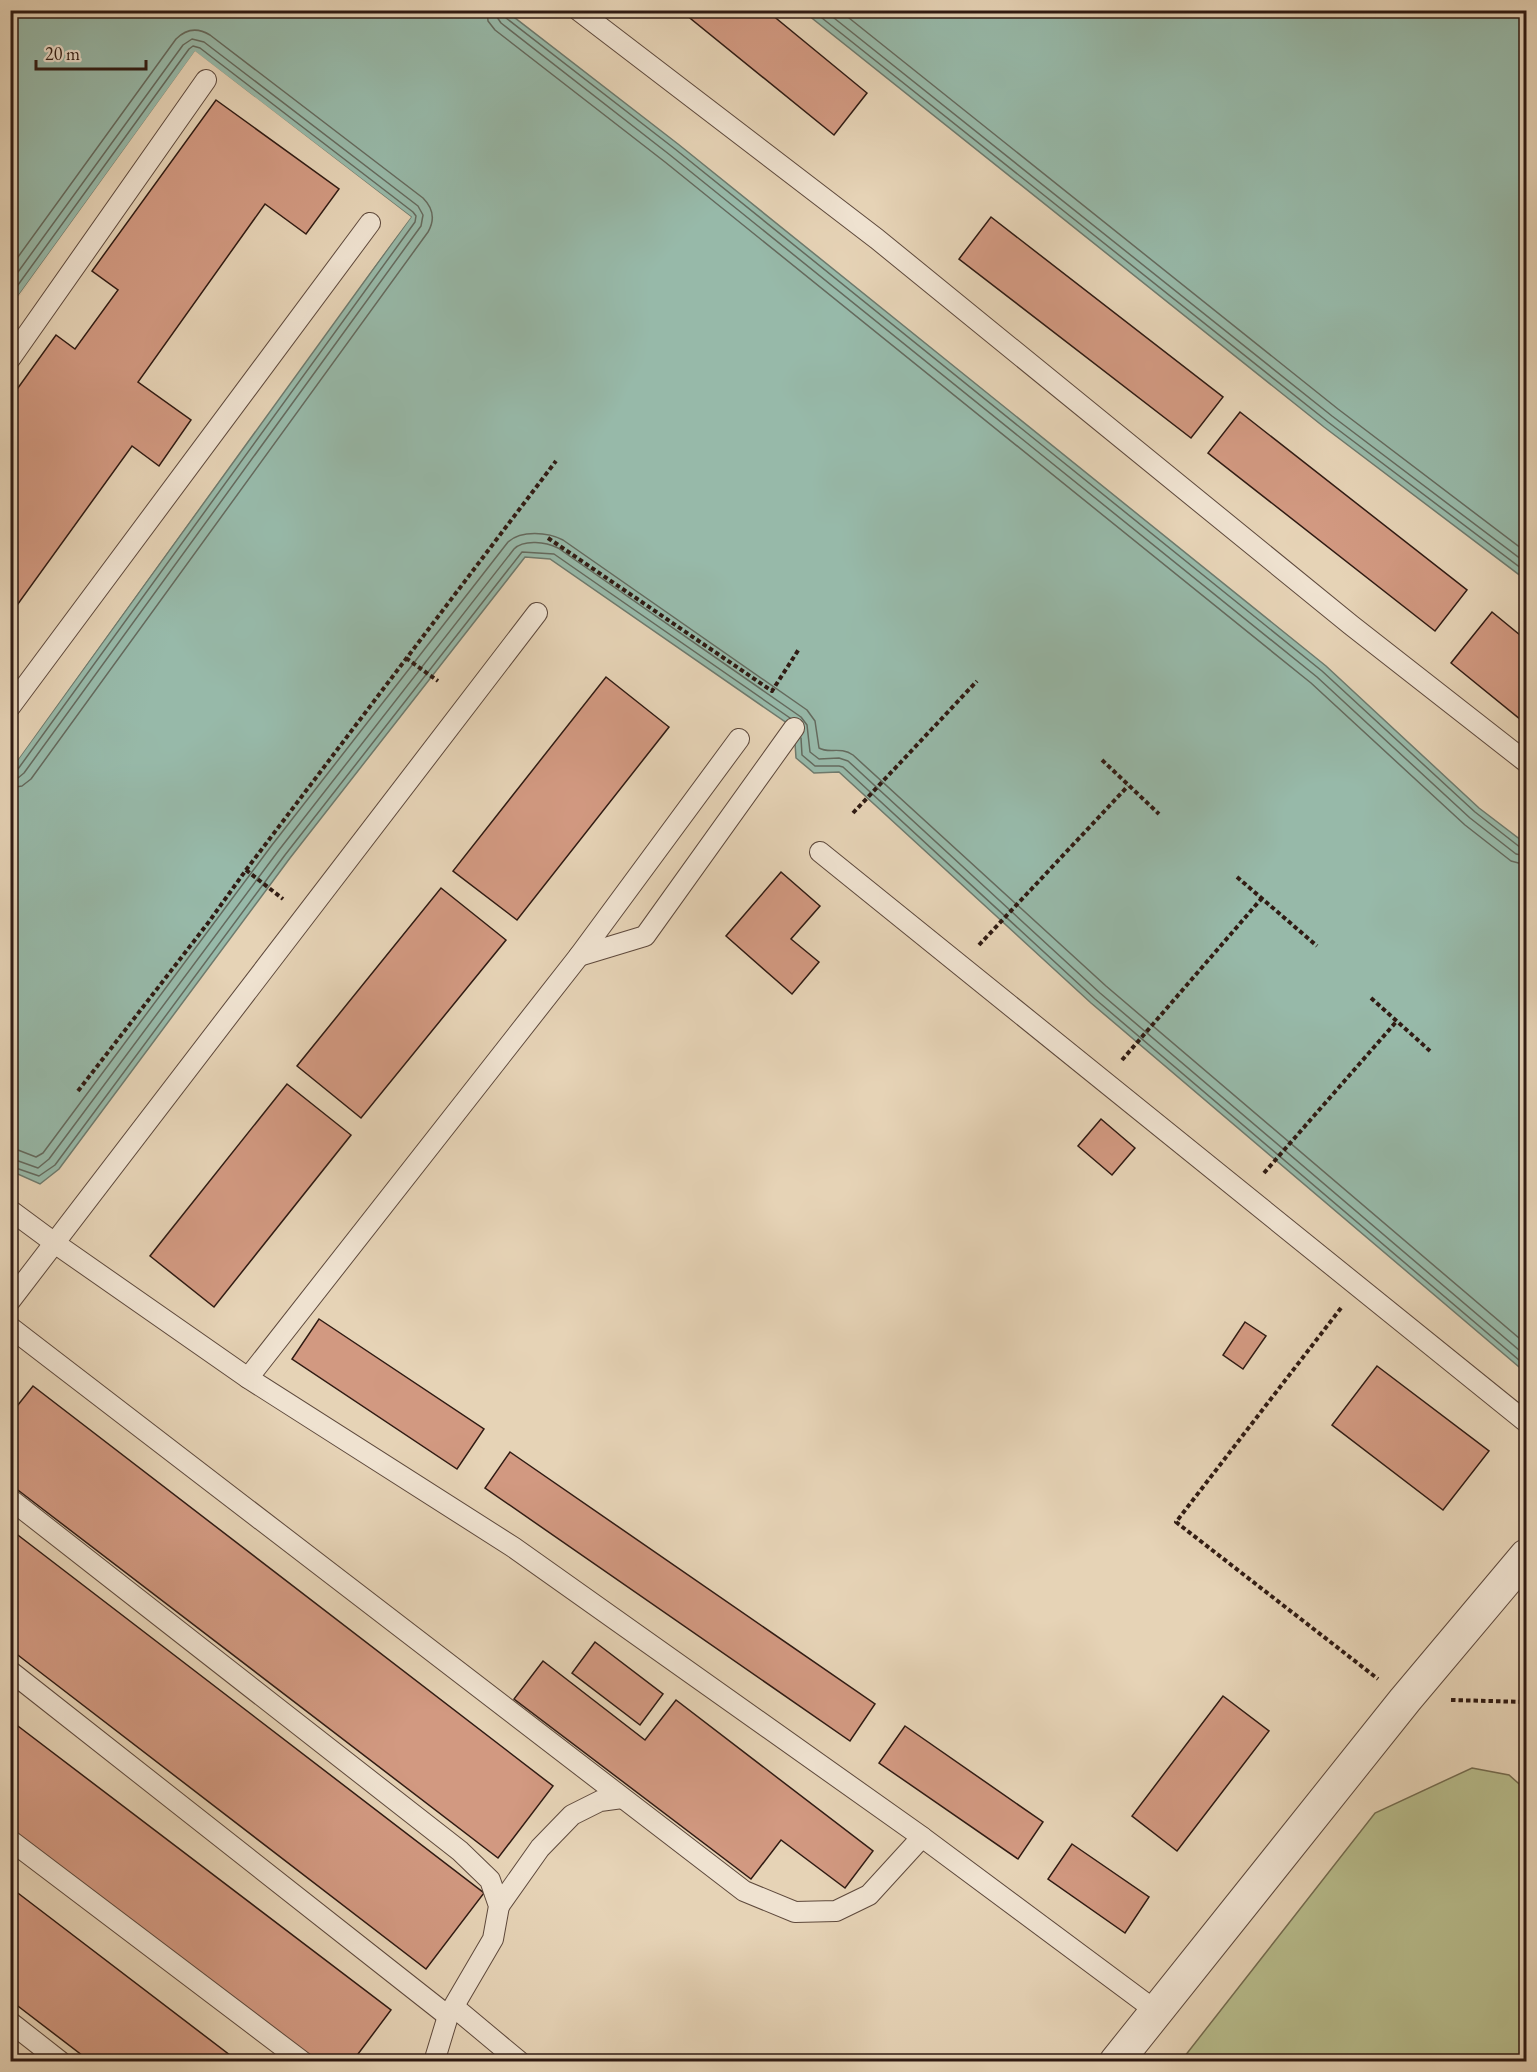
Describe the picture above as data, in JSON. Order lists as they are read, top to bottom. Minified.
{"scale_bar":"20 m"}
